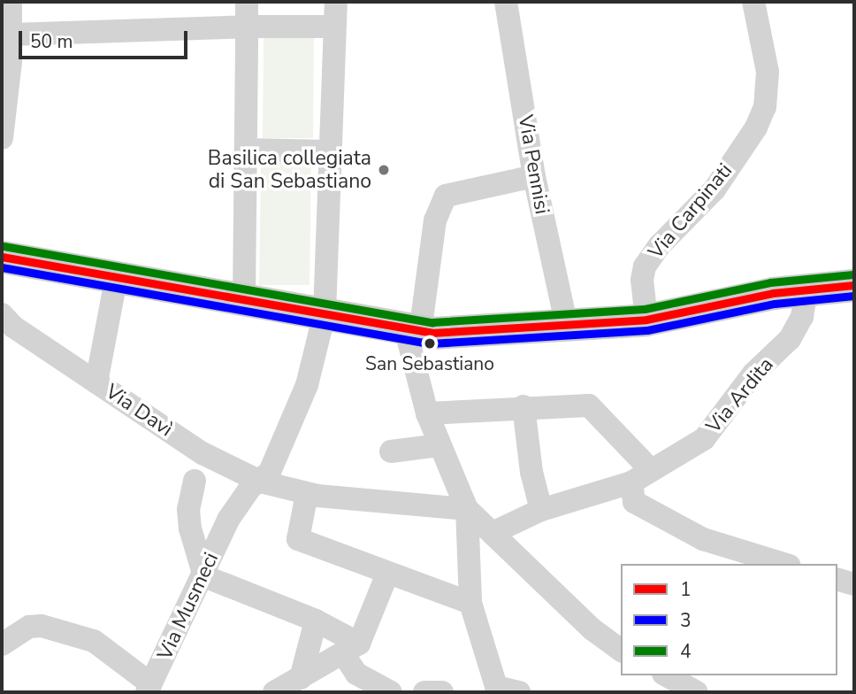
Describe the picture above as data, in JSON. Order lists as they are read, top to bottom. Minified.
{"streets":{"street":["Via Pennisi","Via Carpinati","Via Ardita","Via Davì","Via Musmeci"]},"crossings":[["Via Davì","Via Musmeci"]],"places":["Basilica collegiata di San Sebastiano","San Sebastiano"],"lines":["transit line 4","transit line 1","transit line 3"],"legend":["1","3","4"],"scale_bar":"50 m"}
